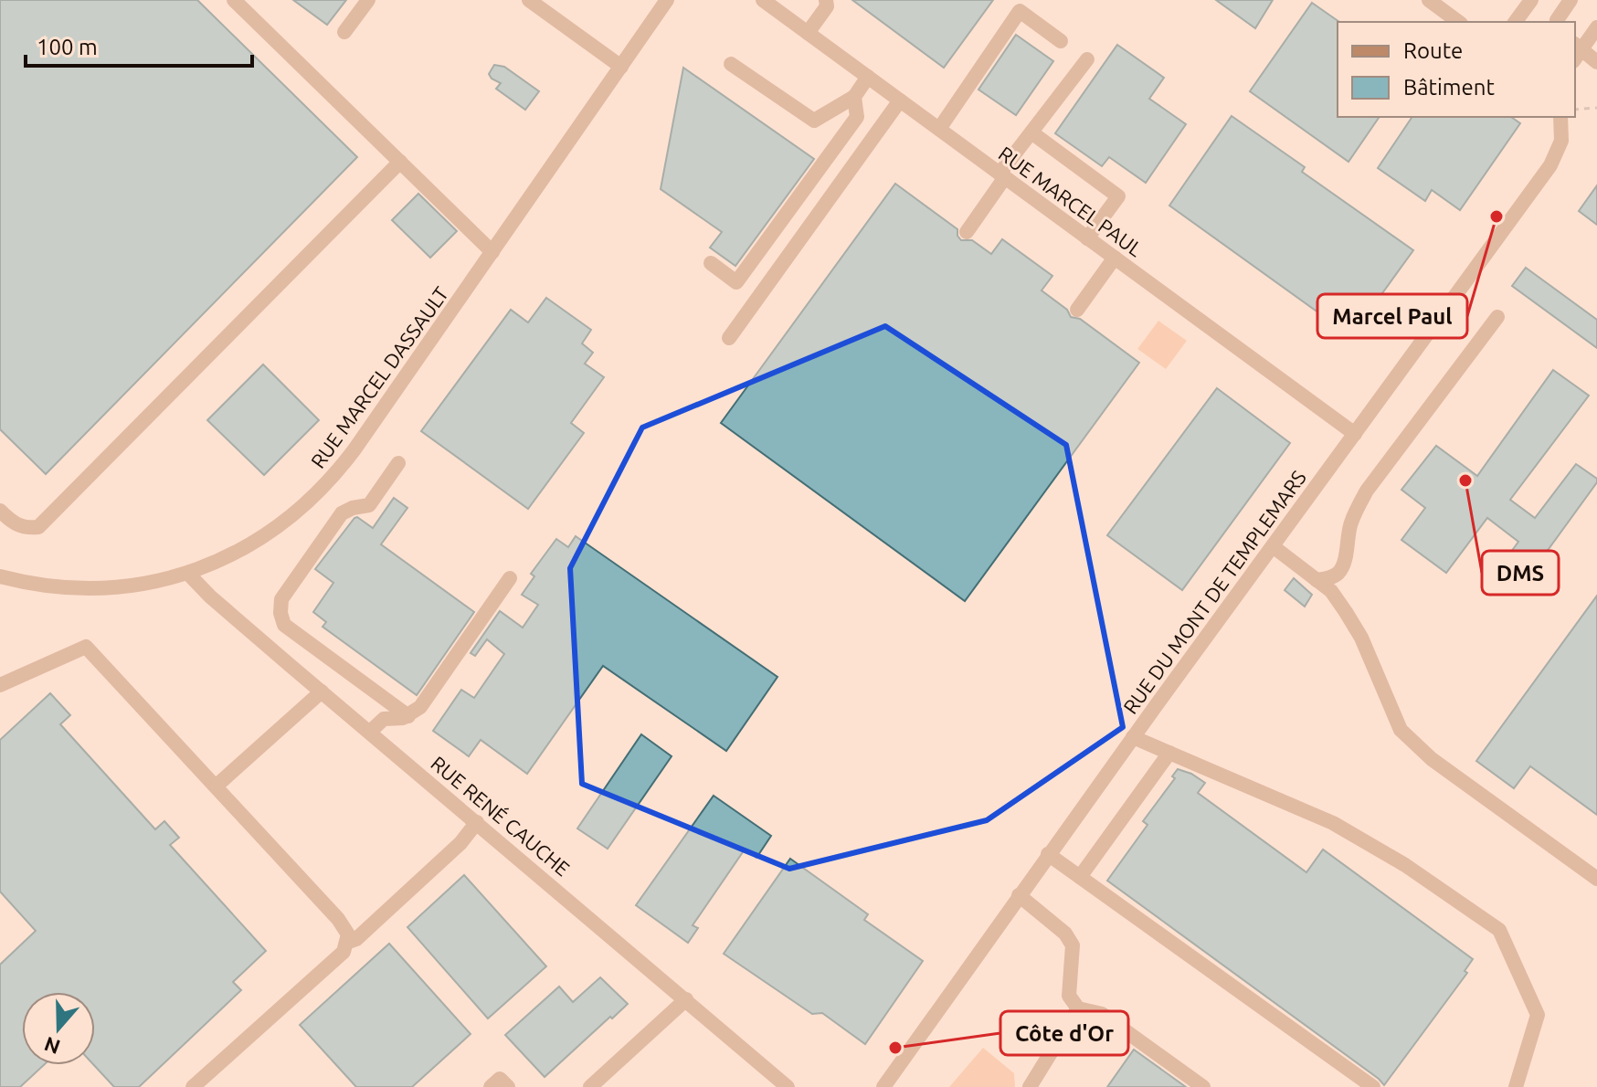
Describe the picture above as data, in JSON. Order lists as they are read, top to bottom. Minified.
{"streets":{"street":["RUE MARCEL PAUL","RUE MARCEL DASSAULT","RUE DU MONT DE TEMPLEMARS","RUE RENÉ CAUCHE"]},"crossings":[["RUE MARCEL PAUL","RUE DU MONT DE TEMPLEMARS"],["RUE MARCEL DASSAULT","RUE RENÉ CAUCHE"]],"places":["Marcel Paul","DMS","Côte d'Or"],"legend":["Route","Bâtiment"],"scale_bar":"100 m","north":"bottom"}
